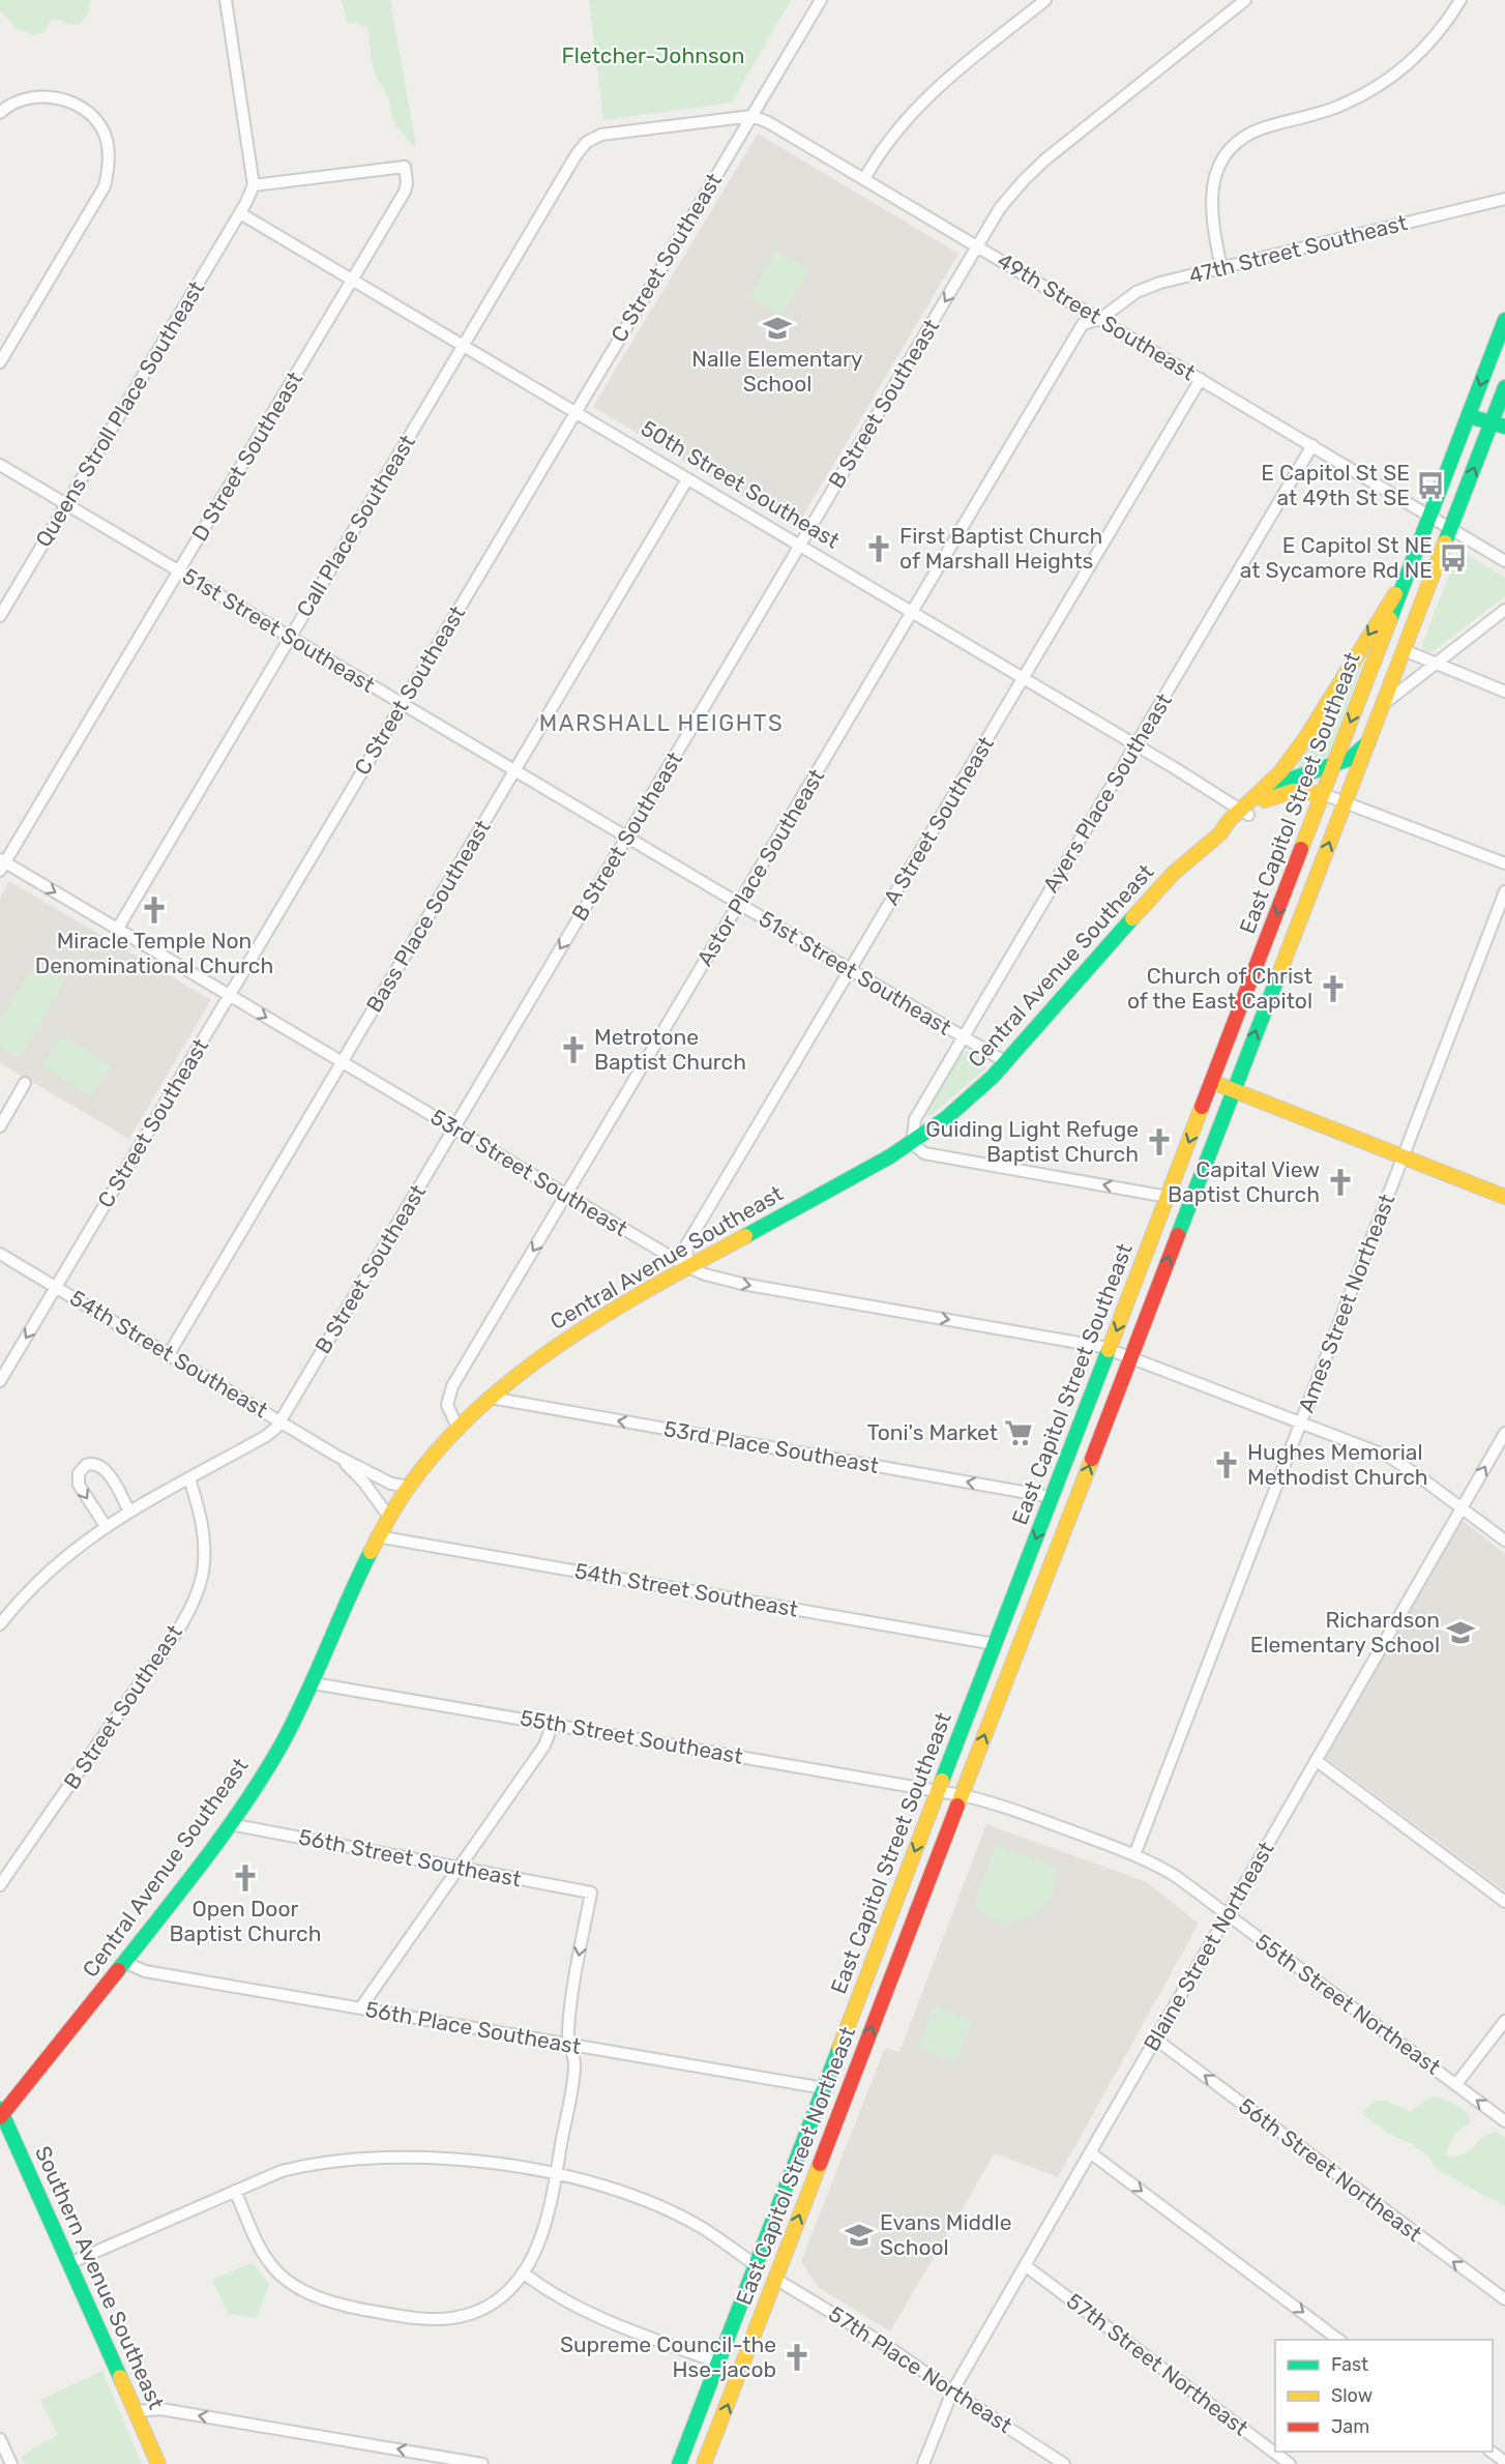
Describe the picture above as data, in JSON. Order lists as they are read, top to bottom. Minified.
{"streets":{"main road":["East Capitol Street Southeast","Central Avenue Southeast","East Capitol Street Northeast","Southern Avenue Southeast"],"street":["47th Street Southeast","C Street Southeast","49th Street Southeast","B Street Southeast","Queens Stroll Place Southeast","D Street Southeast","50th Street Southeast","Call Place Southeast","51st Street Southeast","Ayers Place Southeast","A Street Southeast","Astor Place Southeast","Bass Place Southeast","53rd Street Southeast","Ames Street Northeast","54th Street Southeast","53rd Place Southeast","55th Street Southeast","56th Street Southeast","Blaine Street Northeast","55th Street Northeast","56th Place Southeast","56th Street Northeast","57th Street Northeast","57th Place Northeast"]},"crossings":[["47th Street Southeast","49th Street Southeast"],["47th Street Southeast","Astor Place Southeast"],["C Street Southeast","49th Street Southeast"],["C Street Southeast","50th Street Southeast"],["C Street Southeast","Call Place Southeast"],["C Street Southeast","51st Street Southeast"],["C Street Southeast","53rd Street Southeast"],["C Street Southeast","54th Street Southeast"],["49th Street Southeast","B Street Southeast"],["49th Street Southeast","Call Place Southeast"],["49th Street Southeast","Ayers Place Southeast"],["49th Street Southeast","East Capitol Street Southeast"],["49th Street Southeast","A Street Southeast"],["49th Street Southeast","Astor Place Southeast"],["49th Street Southeast","East Capitol Street Northeast"],["B Street Southeast","50th Street Southeast"],["B Street Southeast","51st Street Southeast"],["B Street Southeast","53rd Street Southeast"],["B Street Southeast","54th Street Southeast"],["Queens Stroll Place Southeast","D Street Southeast"],["Queens Stroll Place Southeast","50th Street Southeast"],["Queens Stroll Place Southeast","51st Street Southeast"],["D Street Southeast","50th Street Southeast"],["D Street Southeast","51st Street Southeast"],["D Street Southeast","53rd Street Southeast"],["50th Street Southeast","Call Place Southeast"],["50th Street Southeast","Ayers Place Southeast"],["50th Street Southeast","A Street Southeast"],["50th Street Southeast","Astor Place Southeast"],["50th Street Southeast","Bass Place Southeast"],["50th Street Southeast","Central Avenue Southeast"],["Call Place Southeast","51st Street Southeast"],["Call Place Southeast","53rd Street Southeast"],["51st Street Southeast","Ayers Place Southeast"],["51st Street Southeast","A Street Southeast"],["51st Street Southeast","Astor Place Southeast"],["51st Street Southeast","Bass Place Southeast"],["51st Street Southeast","Central Avenue Southeast"],["Ayers Place Southeast","Central Avenue Southeast"],["East Capitol Street Southeast","Central Avenue Southeast"],["East Capitol Street Southeast","53rd Street Southeast"],["East Capitol Street Southeast","54th Street Southeast"],["East Capitol Street Southeast","53rd Place Southeast"],["East Capitol Street Southeast","55th Street Southeast"],["East Capitol Street Southeast","55th Street Northeast"],["East Capitol Street Southeast","56th Place Southeast"],["East Capitol Street Southeast","East Capitol Street Northeast"],["A Street Southeast","Central Avenue Southeast"],["A Street Southeast","53rd Street Southeast"],["Astor Place Southeast","Central Avenue Southeast"],["Astor Place Southeast","53rd Street Southeast"],["Bass Place Southeast","53rd Street Southeast"],["Bass Place Southeast","54th Street Southeast"],["Central Avenue Southeast","53rd Street Southeast"],["Central Avenue Southeast","54th Street Southeast"],["Central Avenue Southeast","53rd Place Southeast"],["Central Avenue Southeast","55th Street Southeast"],["Central Avenue Southeast","56th Street Southeast"],["Central Avenue Southeast","56th Place Southeast"],["Central Avenue Southeast","Southern Avenue Southeast"],["53rd Street Southeast","Ames Street Northeast"],["53rd Street Southeast","Blaine Street Northeast"],["53rd Street Southeast","East Capitol Street Northeast"],["Ames Street Northeast","55th Street Northeast"],["55th Street Southeast","55th Street Northeast"],["55th Street Southeast","East Capitol Street Northeast"],["56th Street Southeast","56th Place Southeast"],["Blaine Street Northeast","55th Street Northeast"],["Blaine Street Northeast","56th Street Northeast"],["Blaine Street Northeast","57th Street Northeast"],["Blaine Street Northeast","57th Place Northeast"],["55th Street Northeast","East Capitol Street Northeast"],["East Capitol Street Northeast","57th Place Northeast"]],"one_way":["East Capitol Street Southeast","53rd Street Southeast","53rd Place Southeast","East Capitol Street Northeast","56th Street Northeast"],"districts":["MARSHALL HEIGHTS"],"parks":["Fletcher-Johnson"],"places":{"school or university":["Nalle Elementary School","Richardson Elementary School","Evans Middle School"],"bus stop":["E Capitol St SE at 49th St SE","E Capitol St NE at Sycamore Rd NE"],"church":["First Baptist Church of Marshall Heights","Miracle Temple Non Denominational Church","Church of Christ of the East Capitol","Metrotone Baptist Church","Guiding Light Refuge Baptist Church","Capital View Baptist Church","Hughes Memorial Methodist Church","Open Door Baptist Church","Supreme Council-the Hse-jacob"],"supermarket":["Toni's Market"]},"legend":["Fast","Slow","Jam"]}
